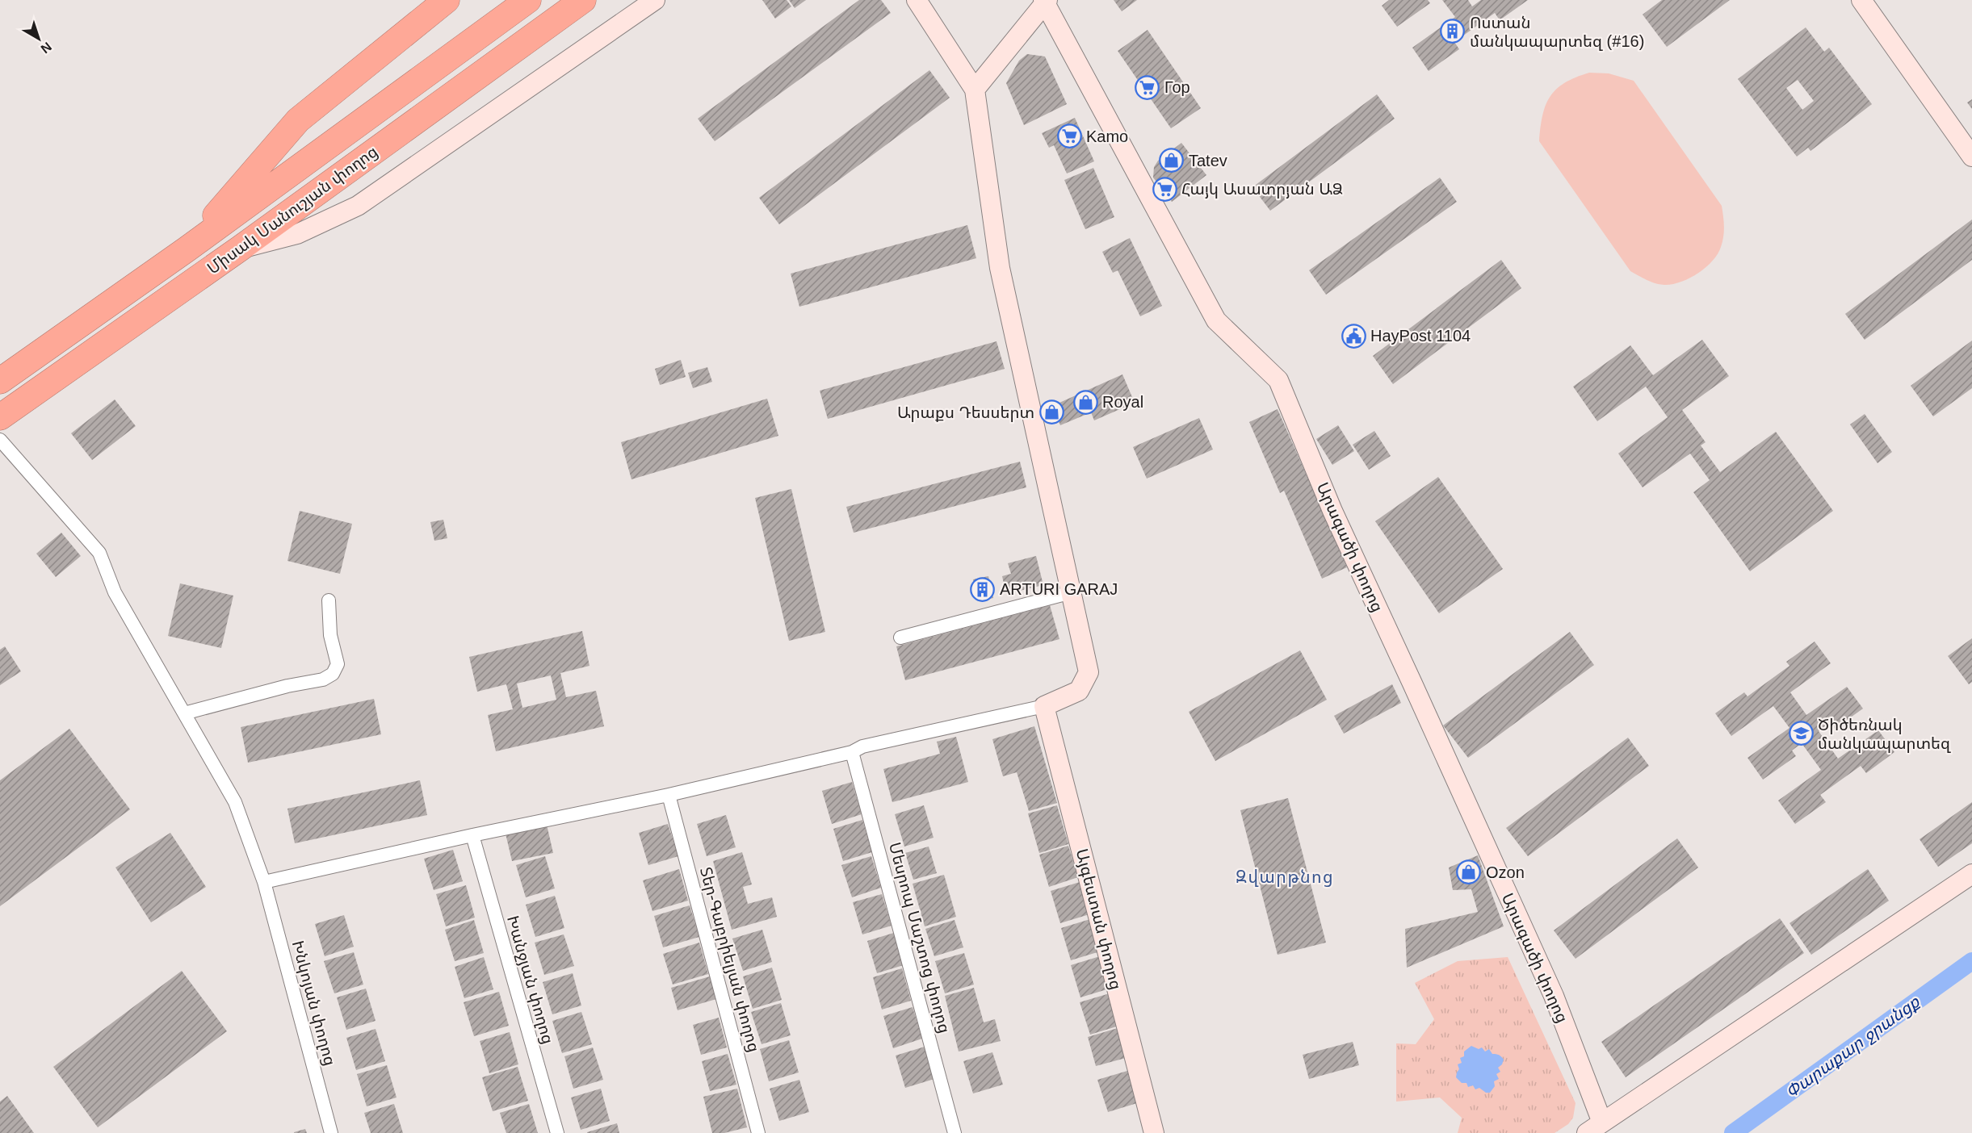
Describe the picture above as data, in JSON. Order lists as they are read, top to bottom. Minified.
{"streets":{"highway":["Միսակ Մանուշյան փողոց"],"street":["Արագածի փողոց","Այգեստան փողոց","Մեսրոպ Մաշտոց փողոց","Տեր-Գաբրիելյան փողոց","Խանջյան փողոց","Խնկոյան փողոց"]},"districts":["Զվարթնոց"],"water":["Փարաքար ջրանցք"],"places":{"building":["Ոստան մանկապարտեզ (#16)","ARTURI GARAJ"],"supermarket":["Гор","Kamo","Հայկ Ասատրյան ԱՁ"],"shop":["Tatev","Royal","Արաքս Դեսսերտ","Ozon"],"public building":["HayPost 1104"],"school or university":["Ծիծեռնակ մանկապարտեզ"]},"north":"bottom right"}
